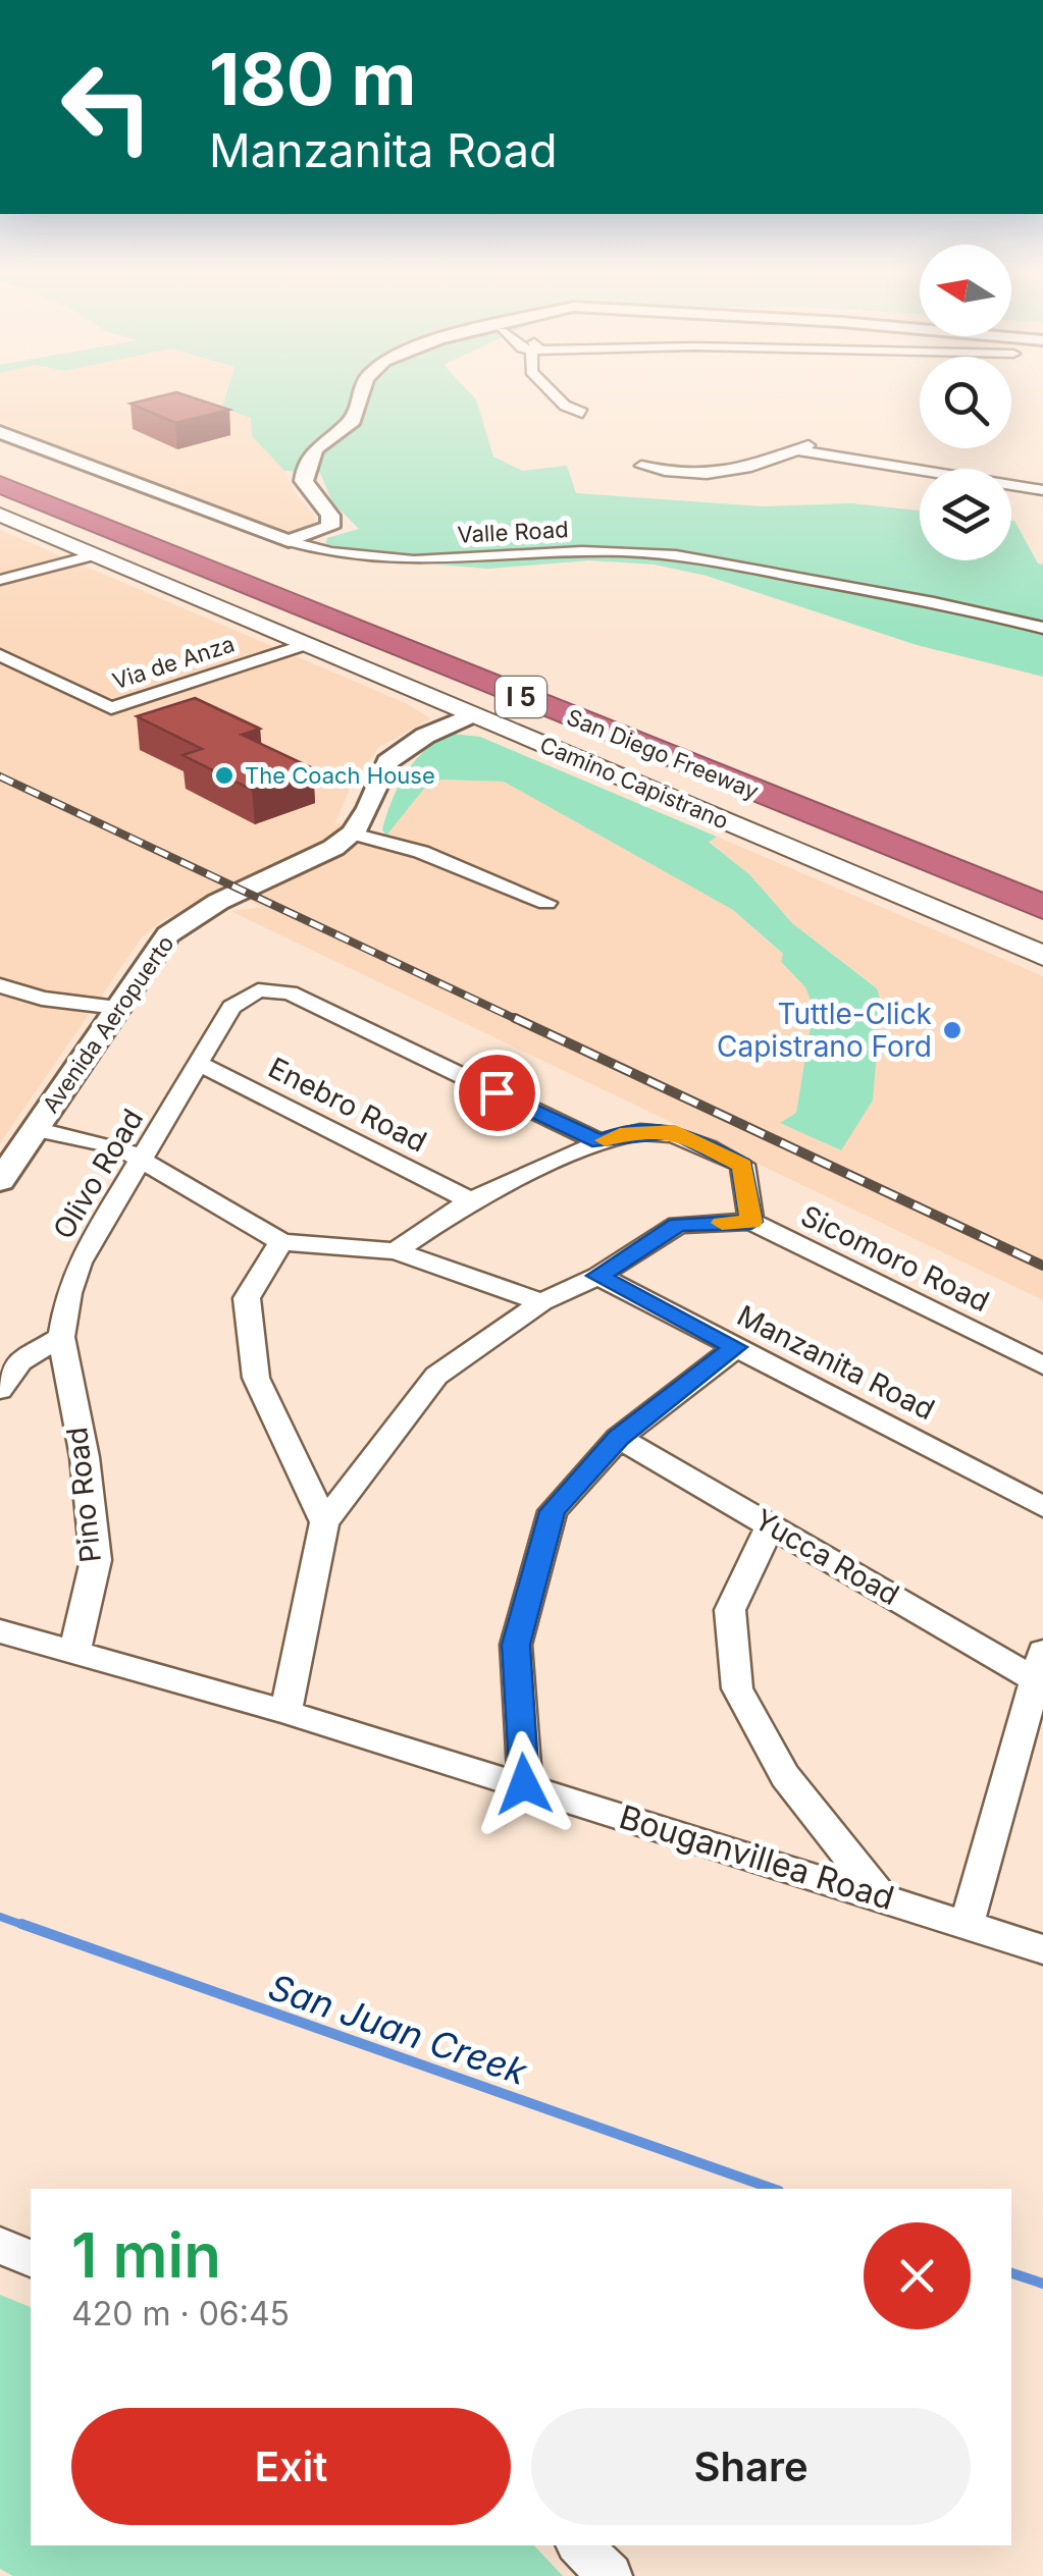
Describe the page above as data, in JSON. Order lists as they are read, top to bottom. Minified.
{"streets":{"highway":["I 5","San Diego Freeway"],"main road":["Camino Capistrano"],"street":["Valle Road","Via de Anza","Avenida Aeropuerto","Enebro Road","Olivo Road","Sicomoro Road","Manzanita Road","Pino Road","Yucca Road","Bouganvillea Road"]},"crossings":[["Via de Anza","Camino Capistrano"],["Enebro Road","Olivo Road"],["Olivo Road","Pino Road"],["Pino Road","Bouganvillea Road"]],"water":["San Juan Creek"],"places":["The Coach House","Tuttle-Click Capistrano Ford"],"north":"left","page":{"turn":["180 m","Manzanita Road"],"heading":["1 min","420 m · 06:45"],"buttons":["Exit","Share"]}}
